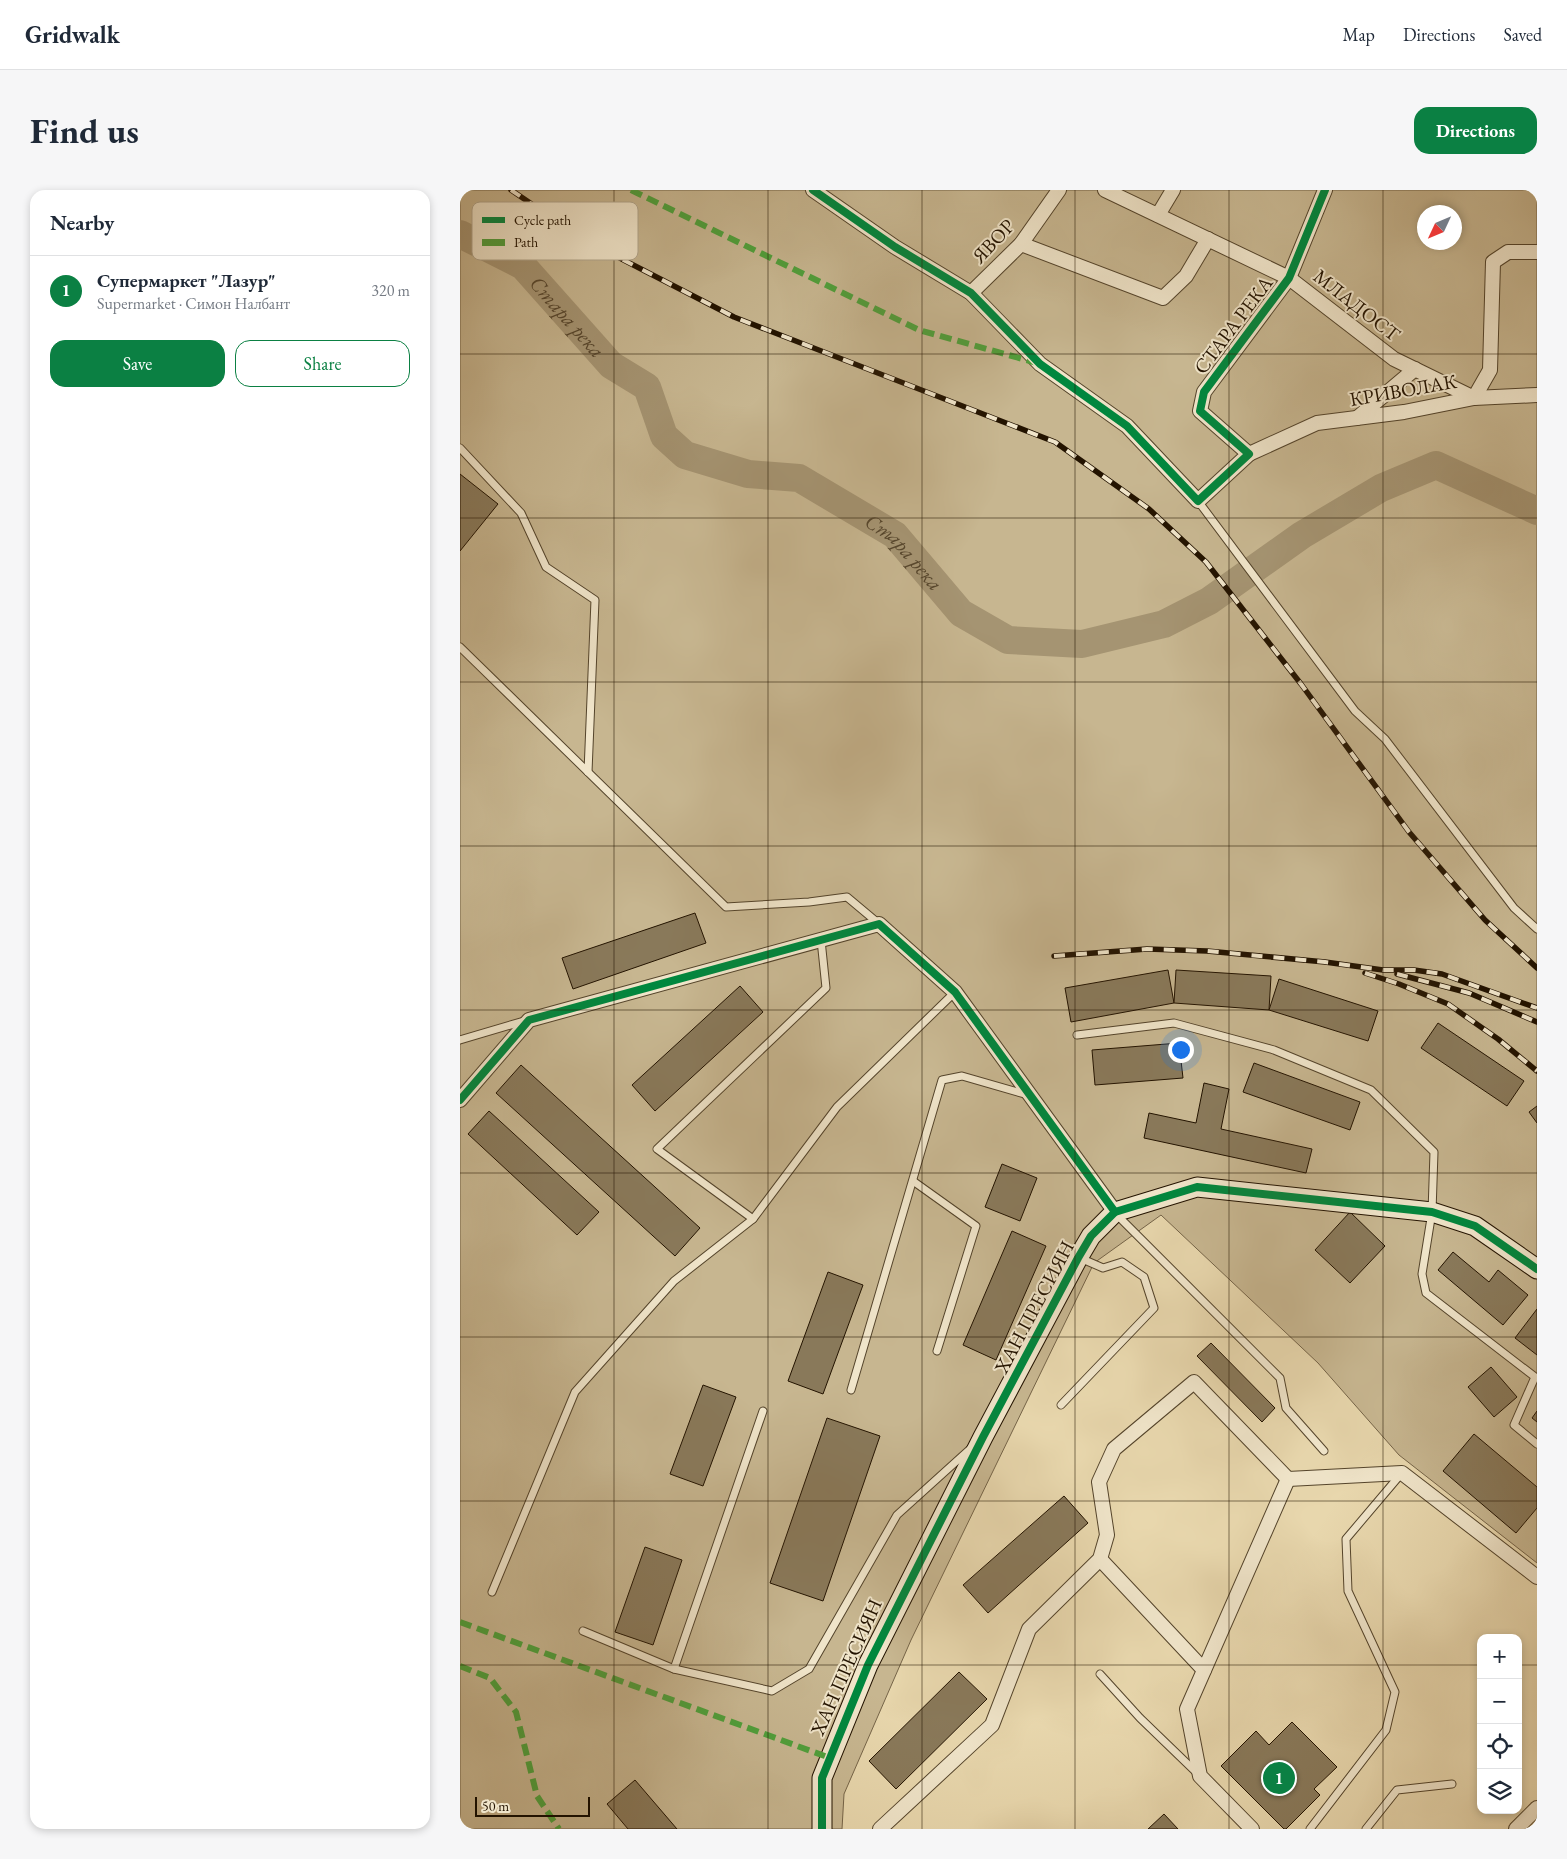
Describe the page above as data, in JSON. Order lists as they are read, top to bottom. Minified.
{"streets":{"street":["ЯВОР","МЛАДОСТ","СТАРА РЕКА","КРИВОЛАК","ХАН ПРЕСИЯН"]},"crossings":[["МЛАДОСТ","СТАРА РЕКА"],["МЛАДОСТ","КРИВОЛАК"],["СТАРА РЕКА","КРИВОЛАК"]],"water":["Стара река"],"legend":["Cycle path","Path"],"scale_bar":"50 m","north":"bottom left","page":{"header":"Gridwalk","nav":["Map","Directions","Saved"],"buttons":["Directions",["Save","Share"]],"title":"Find us","heading":"Nearby","list":[{"mark":"1","name":"Супермаркет \"Лазур\"","note":"Supermarket · Симон Налбант","value":"320 m"}],"map_buttons":["+","−"],"pins":"1","scale":"50 m"}}
